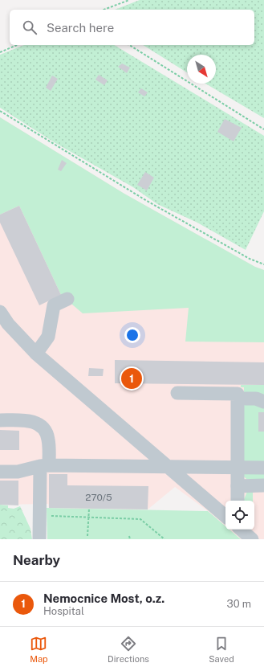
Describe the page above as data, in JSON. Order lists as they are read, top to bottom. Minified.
{"house_numbers":["270/5"],"north":"bottom right","page":{"search":"Search here","pins":"1","heading":"Nearby","list":[{"mark":"1","name":"Nemocnice Most, o.z.","note":"Hospital","value":"30 m"}],"nav":["Map","Directions","Saved"]}}
